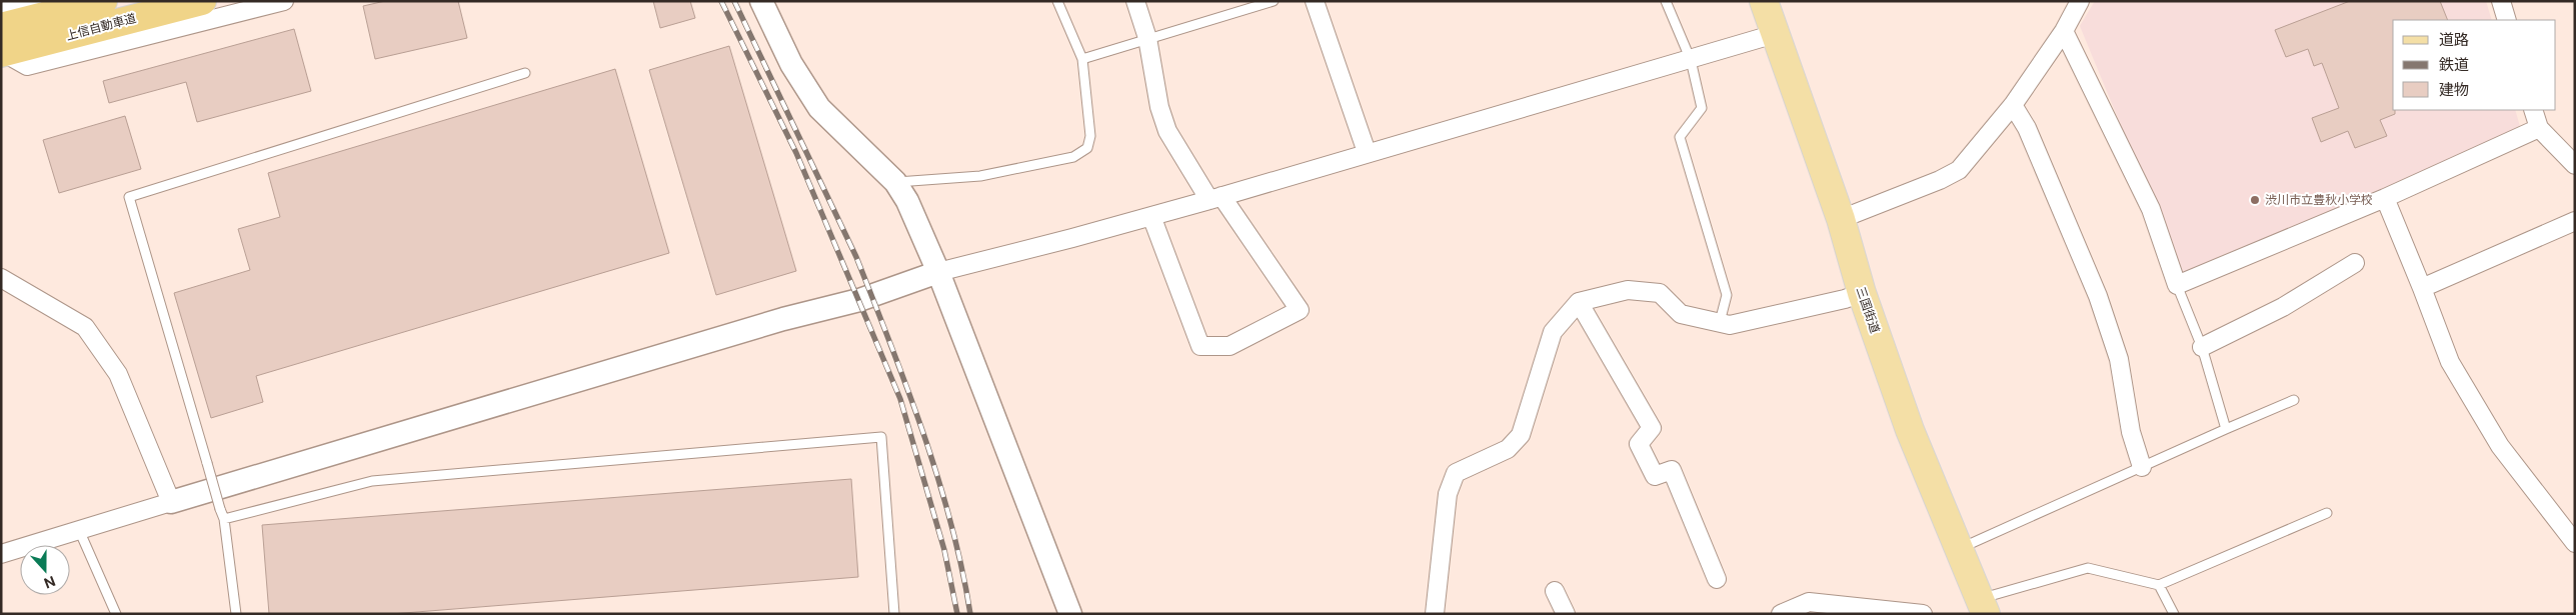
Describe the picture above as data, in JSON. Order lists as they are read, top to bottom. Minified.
{"streets":{"highway":["上信自動車道"],"main road":["三国街道"]},"places":["渋川市立豊秋小学校"],"legend":["道路","鉄道","建物"],"north":"bottom"}
